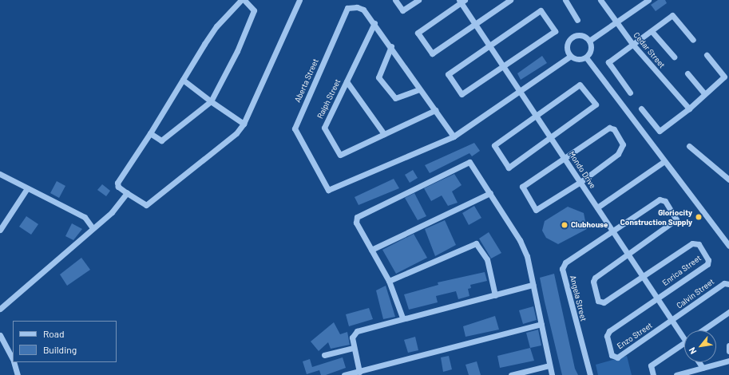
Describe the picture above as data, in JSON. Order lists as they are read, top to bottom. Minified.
{"streets":{"street":["Cedar Street","Aberta Street","Ralph Street","Mondo Drive","Enrica Street","Calvin Street","Angela Street","Enzo Street"]},"crossings":[["Aberta Street","Ralph Street"],["Aberta Street","Mondo Drive"],["Mondo Drive","Enrica Street"],["Mondo Drive","Calvin Street"],["Mondo Drive","Angela Street"],["Mondo Drive","Enzo Street"],["Enrica Street","Angela Street"],["Enrica Street","Enzo Street"],["Calvin Street","Enzo Street"]],"places":["Gloriocity Construction Supply","Clubhouse"],"legend":["Road","Building"],"north":"bottom left"}
